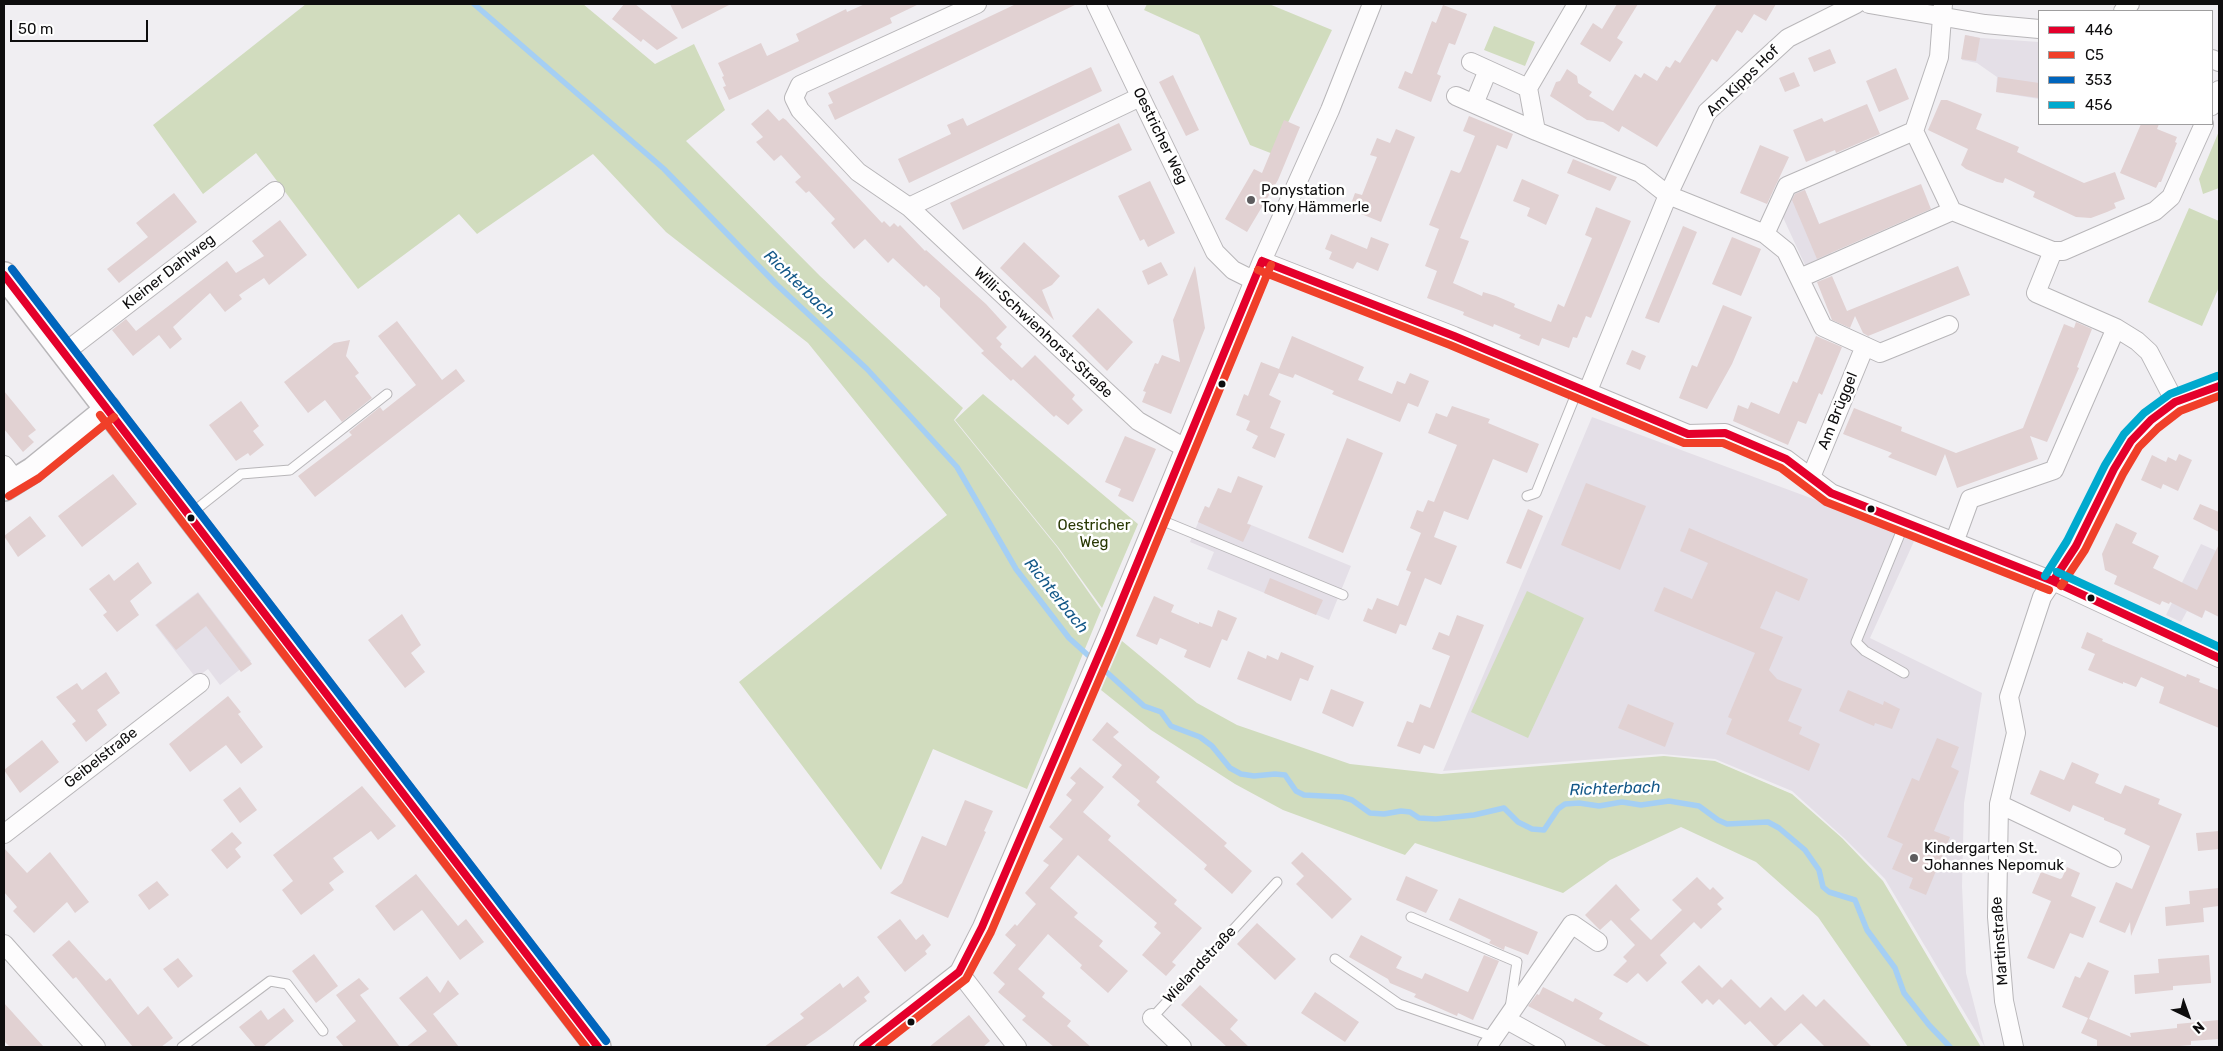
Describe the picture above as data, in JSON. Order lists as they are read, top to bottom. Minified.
{"streets":{"street":["Am Kipps Hof","Oestricher Weg","Kleiner Dahlweg","Willi-Schwienhorst-Straße","Am Brüggel","Geibelstraße","Martinstraße","Wielandstraße"]},"water":["Richterbach"],"parks":["Oestricher Weg"],"places":["Ponystation Tony Hämmerle","Kindergarten St. Johannes Nepomuk"],"lines":["transit line 446","transit line C5","transit line 353","transit line 456"],"legend":["446","C5","353","456"],"scale_bar":"50 m","north":"bottom right"}
